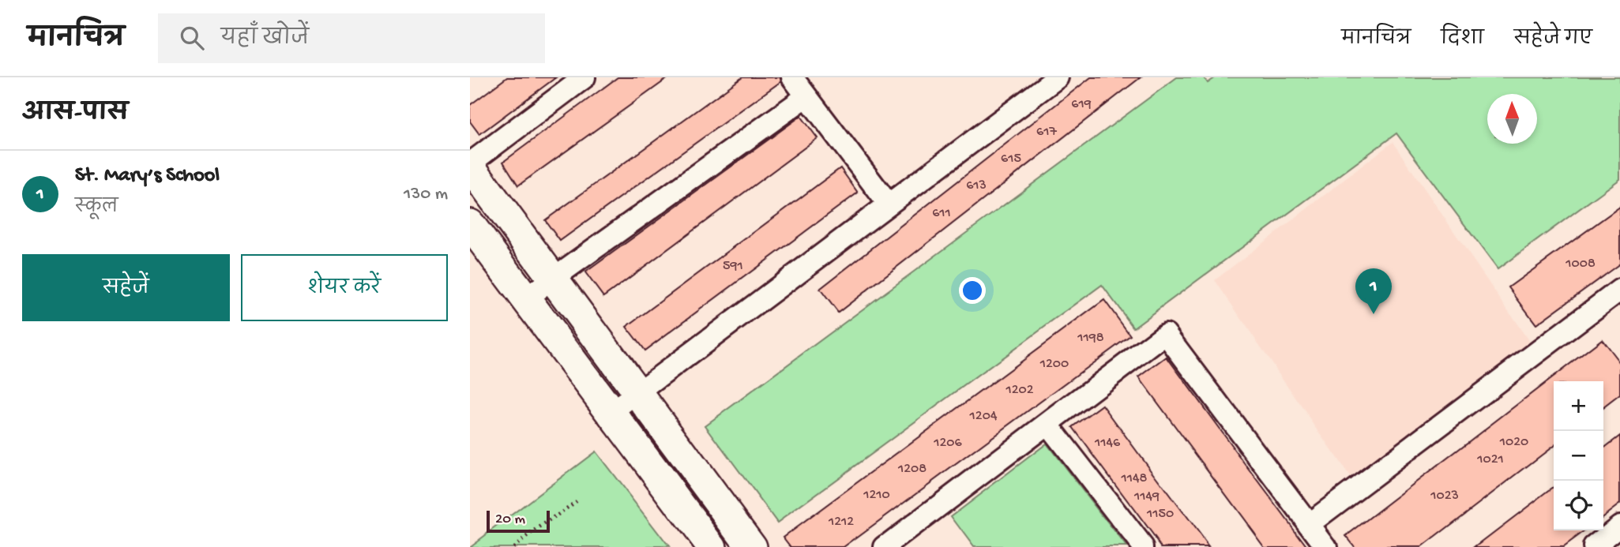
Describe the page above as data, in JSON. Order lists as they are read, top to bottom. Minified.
{"house_numbers":["619","617","615","613","611","1008","591","1198","1200","1202","1204","1020","1206","1146","1021","1208","1148","1210","1023","1149","1150","1212"],"scale_bar":"20 m","north":"top","page":{"header":"मानचित्र","search":"यहाँ खोजें","nav":["मानचित्र","दिशा","सहेजे गए"],"heading":"आस-पास","list":[{"mark":"1","name":"St. Mary’s School","note":"स्कूल","value":"130 m"}],"buttons":["सहेजें","शेयर करें"],"pins":"1","map_buttons":["+","−"],"scale":"20 m"}}
